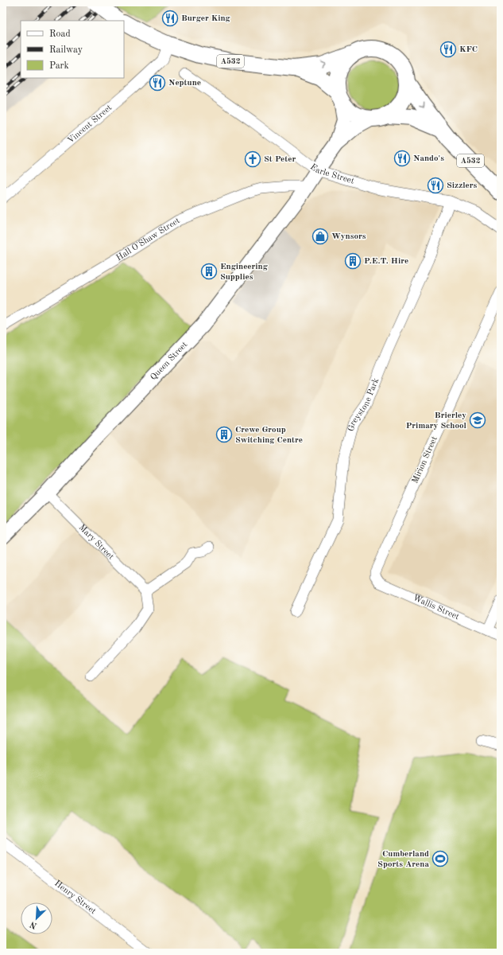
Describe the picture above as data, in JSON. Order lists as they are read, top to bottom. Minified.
{"streets":{"main road":["A532"],"street":["Vincent Street","Earle Street","Hall O'Shaw Street","Queen Street","Greystone Park","Mirion Street","Mary Street","Wallis Street","Henry Street"]},"crossings":[["A532","Vincent Street"],["Earle Street","Queen Street"],["Earle Street","Greystone Park"],["Hall O'Shaw Street","Queen Street"],["Queen Street","Mary Street"],["Mirion Street","Wallis Street"]],"places":{"restaurant":["Burger King","KFC","Neptune","Nando's","Sizzlers"],"church":["St Peter"],"shop":["Wynsors"],"building":["P.E.T. Hire","Engineering Supplies","Crewe Group Switching Centre"],"school or university":["Brierley Primary School"],"sports":["Cumberland Sports Arena"]},"legend":["Road","Railway","Park"],"north":"bottom left"}
